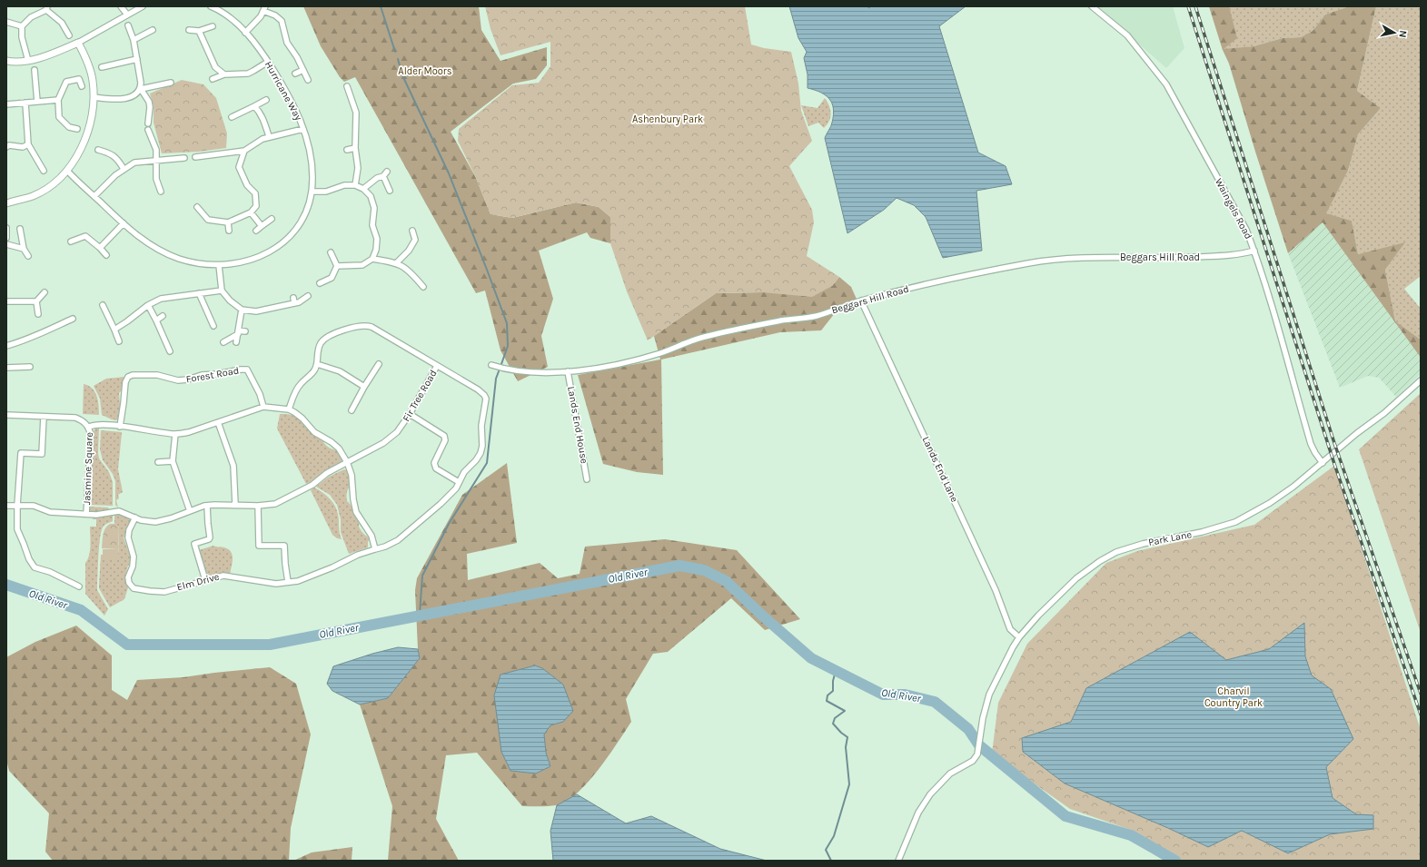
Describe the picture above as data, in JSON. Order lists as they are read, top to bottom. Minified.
{"streets":{"street":["Hurricane Way","Waingels Road","Beggars Hill Road","Forest Road","Fir Tree Road","Lands End House","Jasmine Square","Lands End Lane","Park Lane","Elm Drive"]},"crossings":[["Waingels Road","Beggars Hill Road"],["Waingels Road","Park Lane"],["Beggars Hill Road","Lands End House"],["Beggars Hill Road","Lands End Lane"],["Fir Tree Road","Elm Drive"],["Lands End Lane","Park Lane"]],"water":["Old River"],"parks":["Alder Moors","Ashenbury Park","Charvil Country Park"],"north":"right"}
